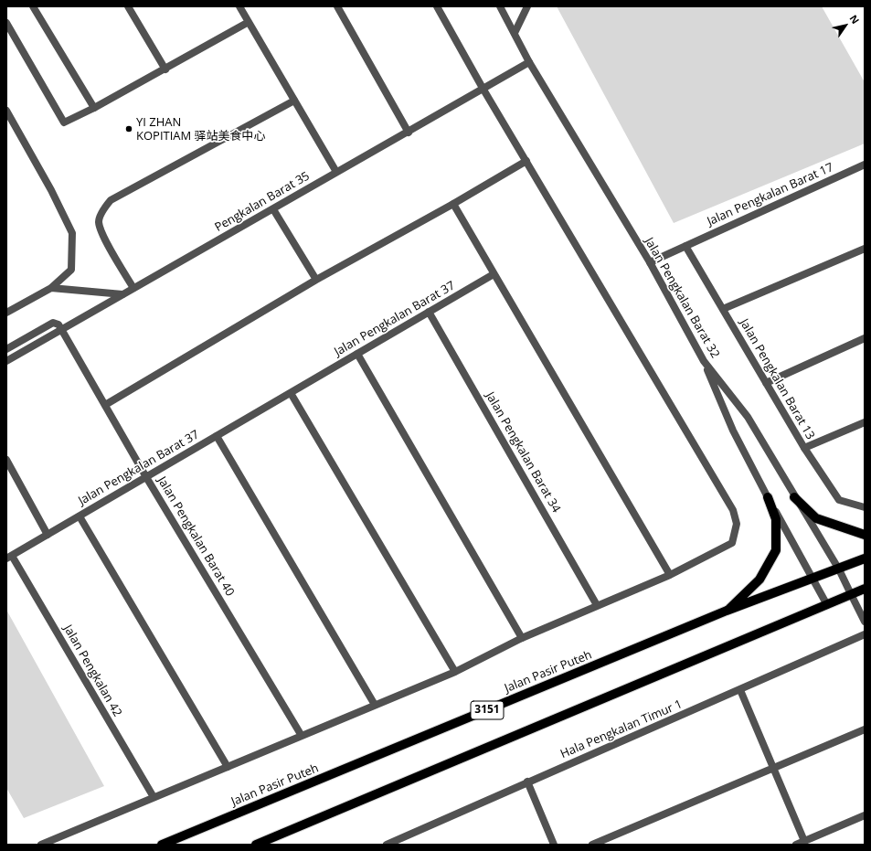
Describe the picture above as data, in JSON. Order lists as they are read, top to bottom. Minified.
{"streets":{"main road":["Jalan Pasir Puteh","3151"],"street":["Jalan Pengkalan Barat 17","Pengkalan Barat 35","Jalan Pengkalan Barat 32","Jalan Pengkalan Barat 37","Jalan Pengkalan Barat 13","Jalan Pengkalan Barat 34","Jalan Pengkalan Barat 40","Jalan Pengkalan 42","Hala Pengkalan Timur 1"]},"crossings":[["Jalan Pengkalan Barat 17","Jalan Pengkalan Barat 32"],["Jalan Pengkalan Barat 17","Jalan Pengkalan Barat 13"],["Pengkalan Barat 35","Jalan Pengkalan Barat 32"],["Pengkalan Barat 35","Jalan Pengkalan Barat 40"],["Jalan Pengkalan Barat 32","Jalan Pasir Puteh"],["Jalan Pengkalan Barat 37","Jalan Pengkalan Barat 34"],["Jalan Pengkalan Barat 37","Jalan Pengkalan Barat 40"],["Jalan Pengkalan Barat 37","Jalan Pengkalan 42"]],"places":["YI ZHAN KOPITIAM 驿站美食中心"],"north":"top right"}
